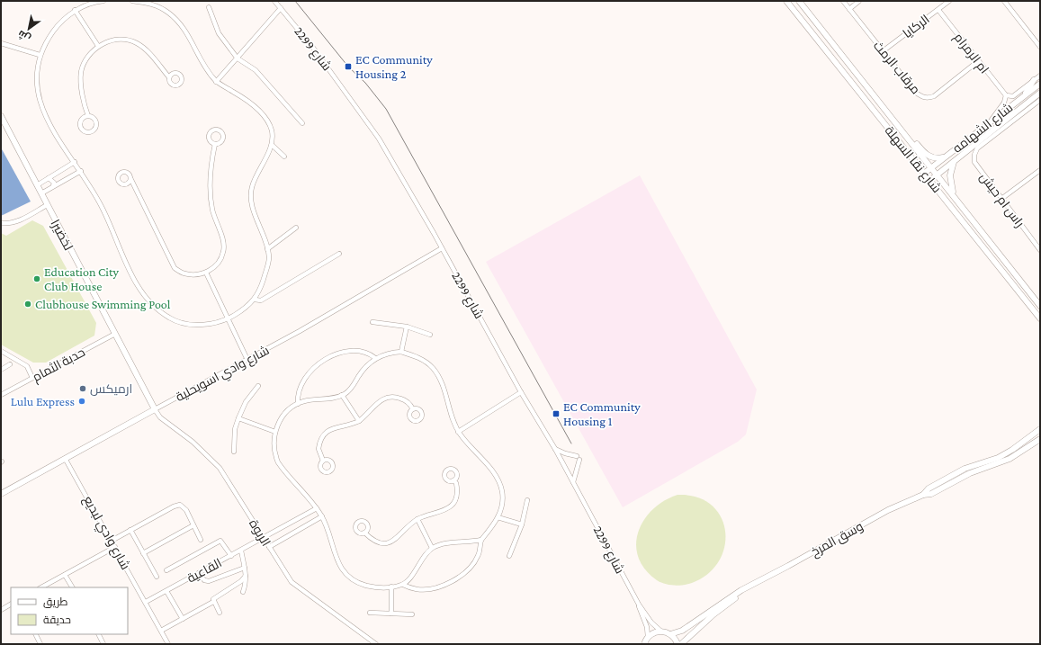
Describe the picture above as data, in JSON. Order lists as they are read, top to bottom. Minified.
{"streets":{"street":["الركايا","شارع 2299","ام الرمرام","مرقاب الرمث","شارع الشهامه","شارع نقا السهلة","راس ام حيش","لخضيرا","حدبة الثمام","شارع وادي اسويحلية","شارع وادي لبديع","الربوة","وسق المرخ","القاعية"]},"crossings":[["الركايا","ام الرمرام"],["الركايا","مرقاب الرمث"],["شارع 2299","شارع وادي اسويحلية"],["ام الرمرام","مرقاب الرمث"],["شارع الشهامه","شارع نقا السهلة"],["شارع الشهامه","راس ام حيش"],["لخضيرا","حدبة الثمام"],["لخضيرا","شارع وادي اسويحلية"],["لخضيرا","الربوة"],["شارع وادي اسويحلية","شارع وادي لبديع"],["شارع وادي اسويحلية","الربوة"],["شارع وادي لبديع","القاعية"],["الربوة","القاعية"]],"places":{"transit":["EC Community Housing 2","EC Community Housing 1"],"other":["Education City Club House","Clubhouse Swimming Pool","ارميكس","Lulu Express"]},"legend":["طريق","حديقة"],"north":"bottom left"}
